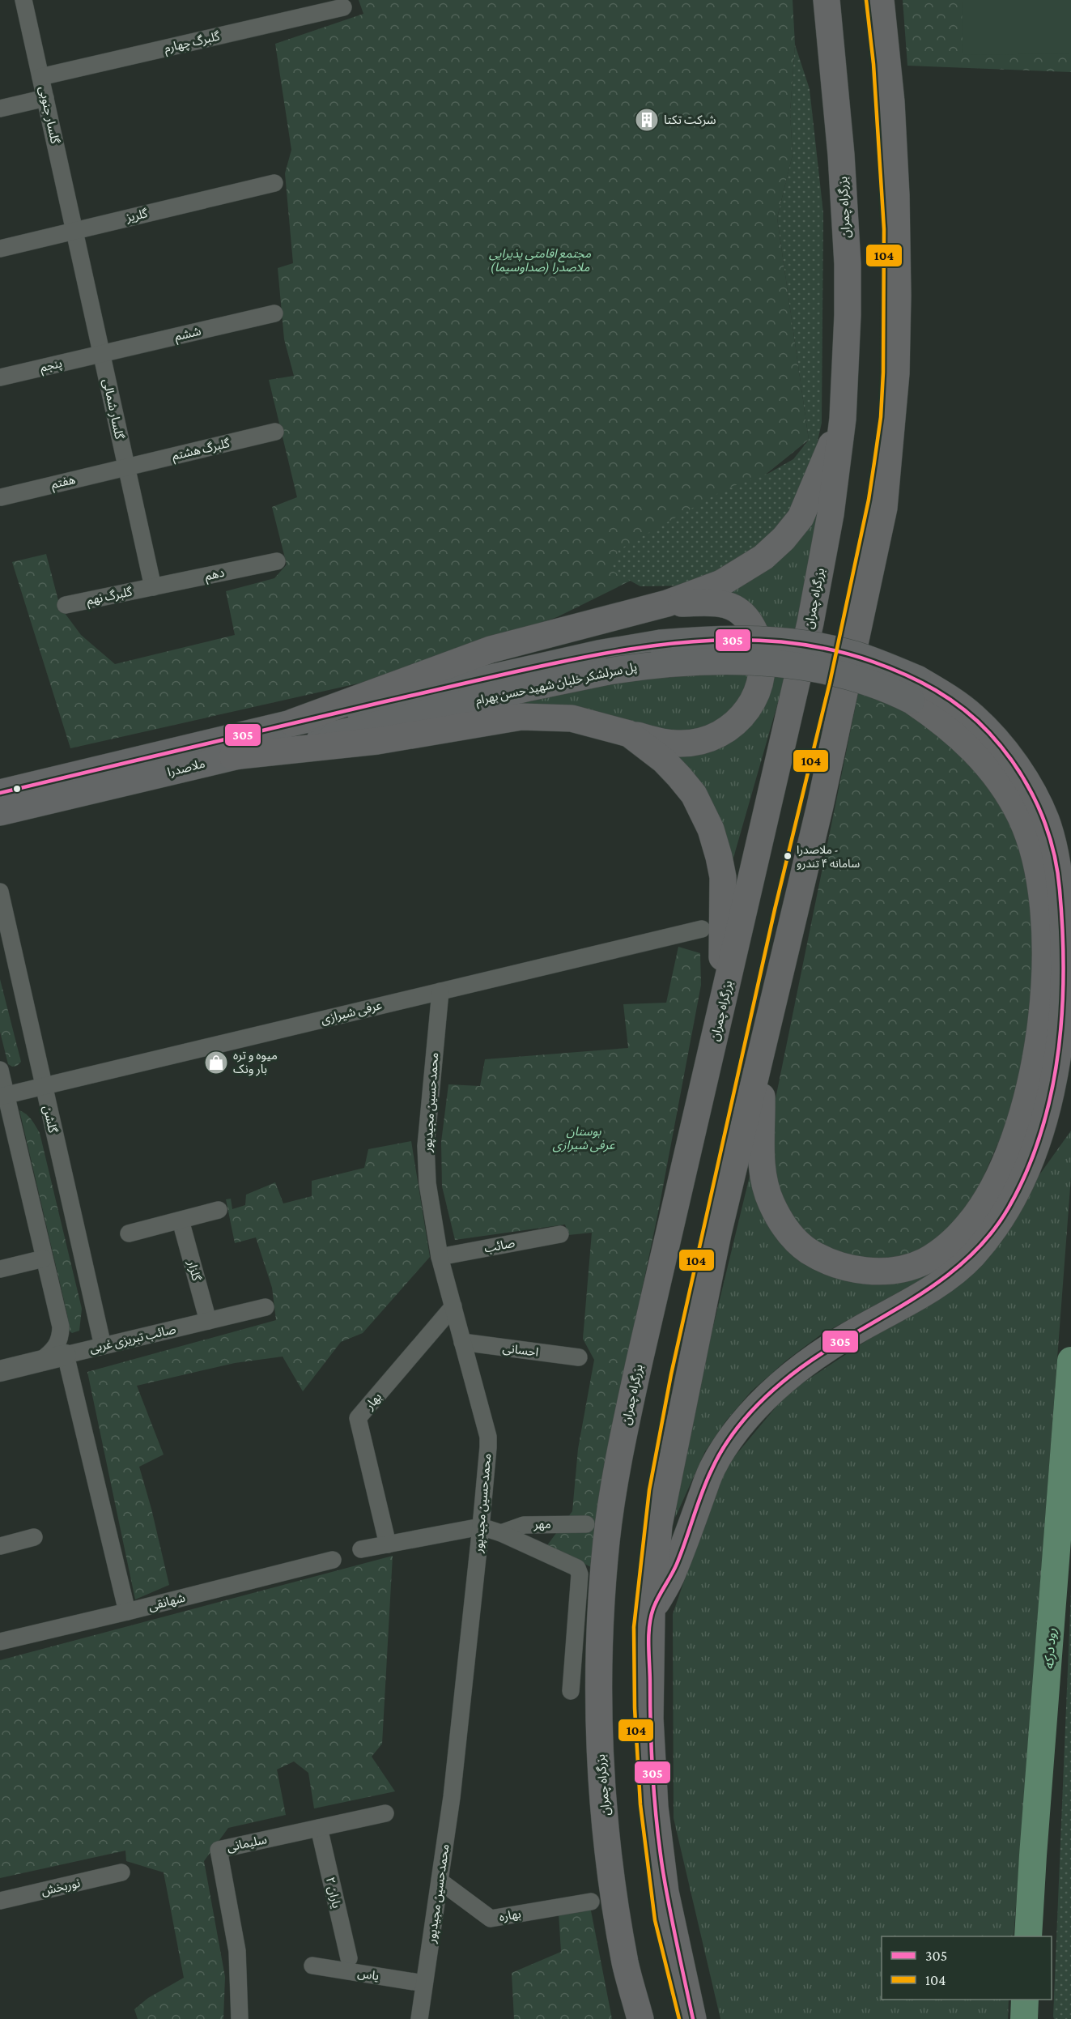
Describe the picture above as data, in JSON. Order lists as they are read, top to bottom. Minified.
{"streets":{"highway":["بزرگراه چمران"],"main road":["پل سرلشکر خلبان شهید حسن بهرام","ملاصدرا"],"street":["گلبرگ چهارم","گلسار جنوبی","گلریز","ششم","پنجم","گلسار شمالی","گلبرگ هشتم","هفتم","دهم","گلبرگ نهم","عرفی شیرازی","محمدحسین مجیدپور","گلشن","صائب","گلزار","صائب تبریزی غربی","احسانی","بهار","مهر","شهانقی","سلیمانی","نوربخش","یاران ٢","بهاره","یاس"]},"crossings":[["گلبرگ چهارم","گلسار جنوبی"],["گلسار جنوبی","گلریز"],["گلسار جنوبی","گلسار شمالی"],["گلریز","گلسار شمالی"],["ششم","پنجم"],["ششم","گلسار شمالی"],["پنجم","گلسار شمالی"],["گلسار شمالی","گلبرگ هشتم"],["گلسار شمالی","هفتم"],["گلسار شمالی","دهم"],["گلسار شمالی","گلبرگ نهم"],["گلبرگ هشتم","هفتم"],["دهم","گلبرگ نهم"],["پل سرلشکر خلبان شهید حسن بهرام","ملاصدرا"],["عرفی شیرازی","محمدحسین مجیدپور"],["عرفی شیرازی","گلشن"],["محمدحسین مجیدپور","صائب"],["محمدحسین مجیدپور","احسانی"],["محمدحسین مجیدپور","بهار"],["محمدحسین مجیدپور","بهاره"],["محمدحسین مجیدپور","یاس"],["گلشن","صائب تبریزی غربی"],["گلزار","صائب تبریزی غربی"],["سلیمانی","یاران ٢"]],"water":["رود درکه"],"parks":["مجتمع اقامتی پذیرایی ملاصدرا (صداوسیما)","بوستان عرفی شیرازی"],"places":{"building":["شرکت تکتا"],"other":["ملاصدرا - سامانه ۴ تندرو"],"shop":["میوه و تره بار ونک"]},"lines":["transit line 104","transit line 305"],"legend":["305","104"]}
